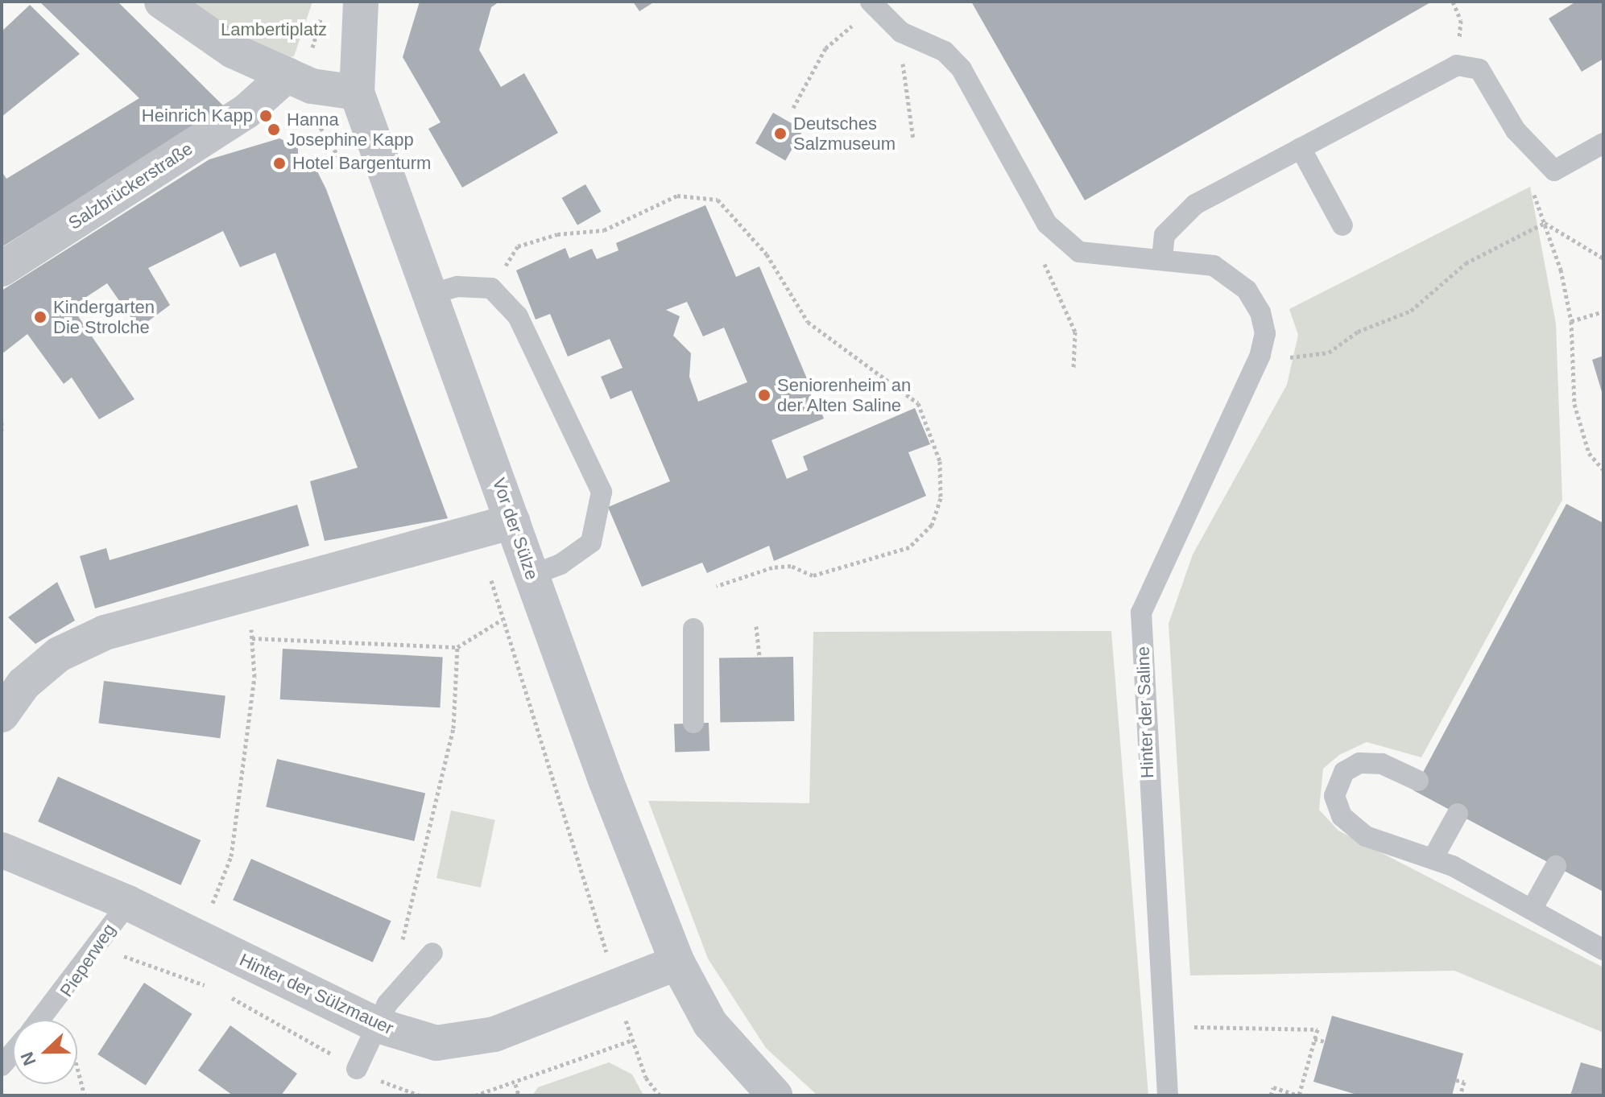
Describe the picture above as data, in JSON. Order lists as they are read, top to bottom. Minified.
{"streets":{"street":["Salzbrückerstraße","Vor der Sülze","Hinter der Sülzmauer"],"lane":["Hinter der Saline","Pieperweg"]},"crossings":[["Vor der Sülze","Hinter der Sülzmauer"],["Pieperweg","Hinter der Sülzmauer"]],"parks":["Lambertiplatz"],"places":["Heinrich Kapp","Hanna Josephine Kapp","Deutsches Salzmuseum","Hotel Bargenturm","Kindergarten Die Strolche","Seniorenheim an der Alten Saline"],"north":"left"}
